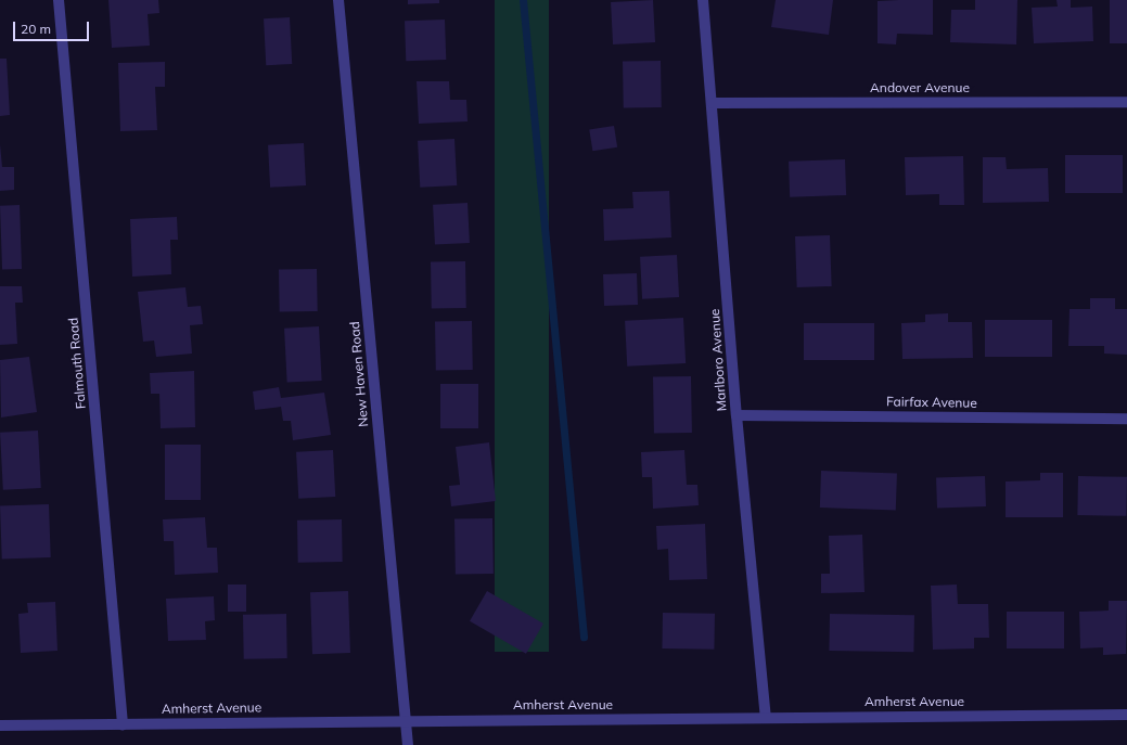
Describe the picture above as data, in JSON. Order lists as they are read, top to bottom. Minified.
{"streets":{"street":["Andover Avenue","Marlboro Avenue","Falmouth Road","New Haven Road","Fairfax Avenue","Amherst Avenue"]},"crossings":[["Andover Avenue","Marlboro Avenue"],["Marlboro Avenue","Fairfax Avenue"],["Marlboro Avenue","Amherst Avenue"],["Falmouth Road","Amherst Avenue"],["New Haven Road","Amherst Avenue"]],"scale_bar":"20 m"}
